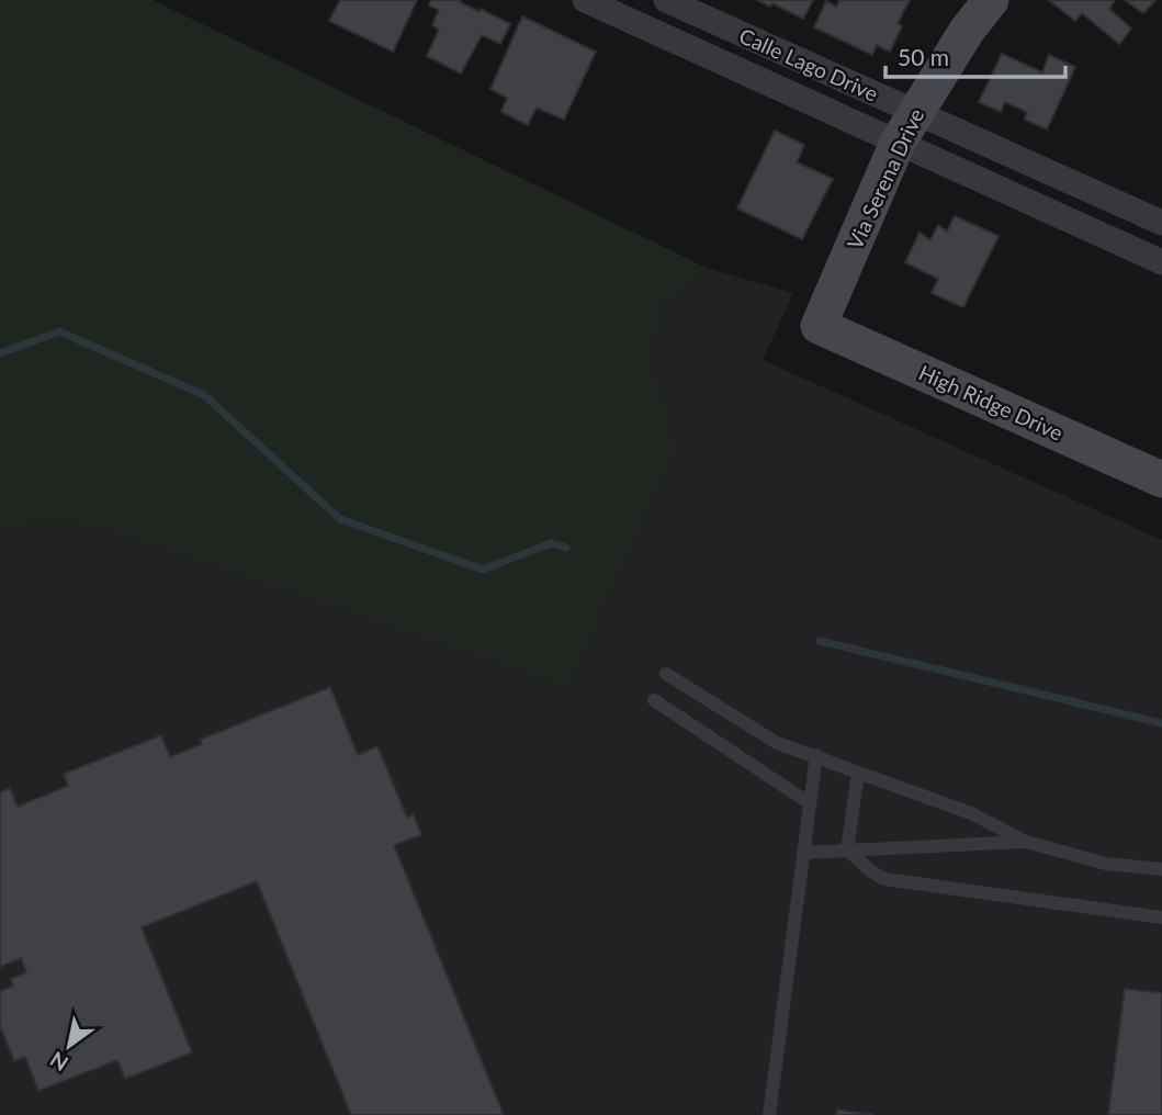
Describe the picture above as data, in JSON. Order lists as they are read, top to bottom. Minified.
{"streets":{"street":["Calle Lago Drive","Via Serena Drive","High Ridge Drive"]},"crossings":[["Calle Lago Drive","Via Serena Drive"],["Via Serena Drive","High Ridge Drive"]],"scale_bar":"50 m","north":"bottom left"}
